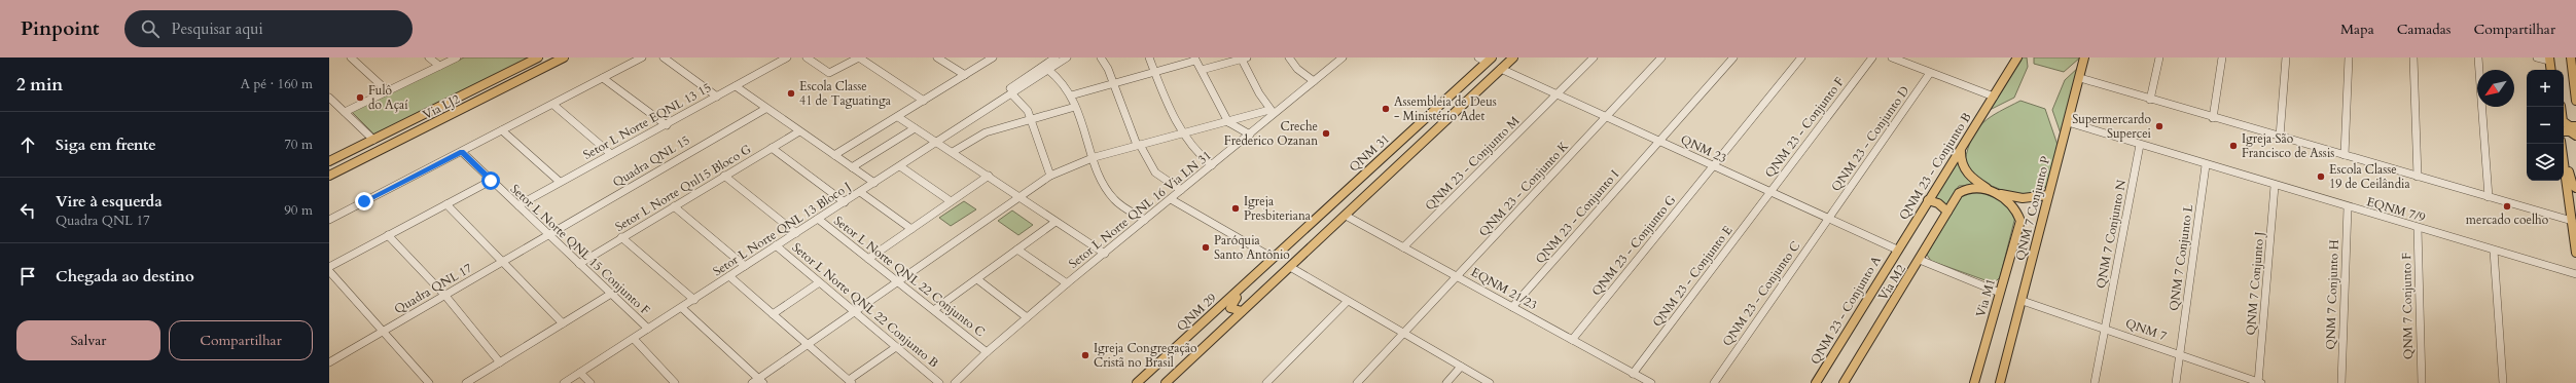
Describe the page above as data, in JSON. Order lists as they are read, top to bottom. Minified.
{"streets":{"main road":["Via LJ2","QNM 31","QNM 23 - Conjunto B","QNM 7 Conjunto P","Via M2","Via M1","QNM 23 - Conjunto A","QNM 29"],"street":["Setor L Norte EQNL 13 15","QNM 23 - Conjunto F","QNM 23 - Conjunto D","QNM 23","Quadra QNL 15","QNM 23 - Conjunto M","Setor L Norte Qnl15 Bloco G","QNM 23 - Conjunto K","Setor L Norte QNL 16 Via LN 31","EQNM 7/9","QNM 23 - Conjunto I","Setor L Norte QNL 13 Bloco J","QNM 7 Conjunto N","QNM 23 - Conjunto G","Setor L Norte QNL 15 Conjunto F","QNM 7 Conjunto L","Setor L Norte QNL 22 Conjunto C","QNM 23 - Conjunto E","QNM 7 Conjunto J","Quadra QNL 17","EQNM 21/23","QNM 23 - Conjunto C","QNM 7 Conjunto H","Setor L Norte QNL 22 Conjunto B","QNM 7 Conjunto F","QNM 7"]},"crossings":[["Setor L Norte EQNL 13 15","Setor L Norte QNL 15 Conjunto F"],["QNM 23 - Conjunto F","QNM 23"],["QNM 23 - Conjunto F","QNM 23 - Conjunto E"],["QNM 23 - Conjunto D","QNM 23"],["QNM 23 - Conjunto D","QNM 23 - Conjunto C"],["QNM 23","QNM 23 - Conjunto M"],["QNM 23","QNM 23 - Conjunto B"],["QNM 23","QNM 23 - Conjunto K"],["QNM 23","QNM 23 - Conjunto I"],["QNM 23","QNM 23 - Conjunto G"],["QNM 23","QNM 23 - Conjunto E"],["QNM 23","QNM 23 - Conjunto C"],["QNM 23","QNM 23 - Conjunto A"],["QNM 31","QNM 29"],["Quadra QNL 15","Setor L Norte QNL 15 Conjunto F"],["Quadra QNL 15","Quadra QNL 17"],["QNM 23 - Conjunto M","EQNM 21/23"],["QNM 23 - Conjunto B","QNM 23 - Conjunto A"],["Setor L Norte Qnl15 Bloco G","Setor L Norte QNL 15 Conjunto F"],["QNM 23 - Conjunto K","EQNM 21/23"],["QNM 7 Conjunto P","EQNM 7/9"],["QNM 7 Conjunto P","QNM 7"],["Setor L Norte QNL 16 Via LN 31","Setor L Norte QNL 22 Conjunto C"],["EQNM 7/9","QNM 7 Conjunto N"],["EQNM 7/9","QNM 7 Conjunto L"],["EQNM 7/9","QNM 7 Conjunto J"],["EQNM 7/9","QNM 7 Conjunto H"],["EQNM 7/9","QNM 7 Conjunto F"],["QNM 23 - Conjunto I","EQNM 21/23"],["Setor L Norte QNL 13 Bloco J","Setor L Norte QNL 15 Conjunto F"],["Setor L Norte QNL 13 Bloco J","Setor L Norte QNL 22 Conjunto C"],["Setor L Norte QNL 13 Bloco J","Setor L Norte QNL 22 Conjunto B"],["QNM 7 Conjunto N","QNM 7"],["QNM 23 - Conjunto G","EQNM 21/23"],["Setor L Norte QNL 15 Conjunto F","Quadra QNL 17"],["QNM 7 Conjunto L","QNM 7"],["QNM 23 - Conjunto E","EQNM 21/23"],["Via M2","Via M1"],["QNM 7 Conjunto J","QNM 7"]],"places":["Escola Classe 41 de Taguatinga","Fulô do Açaí","Assembleia de Deus - Ministério Adet","Supermercardo Supercei","Creche Frederico Ozanan","Igreja São Francisco de Assis","Escola Classe 19 de Ceilândia","mercado coelho","Igreja Presbiteriana","Paróquia Santo Antônio","Igreja Congregação Cristã no Brasil"],"north":"bottom left","page":{"header":"Pinpoint","search":"Pesquisar aqui","nav":["Mapa","Camadas","Compartilhar"],"heading":["2 min","A pé · 160 m"],"map_buttons":["+","−"],"list":[["Siga em frente","70 m"],["Vire à esquerda","Quadra QNL 17","90 m"],"Chegada ao destino"],"buttons":["Salvar","Compartilhar"]}}
